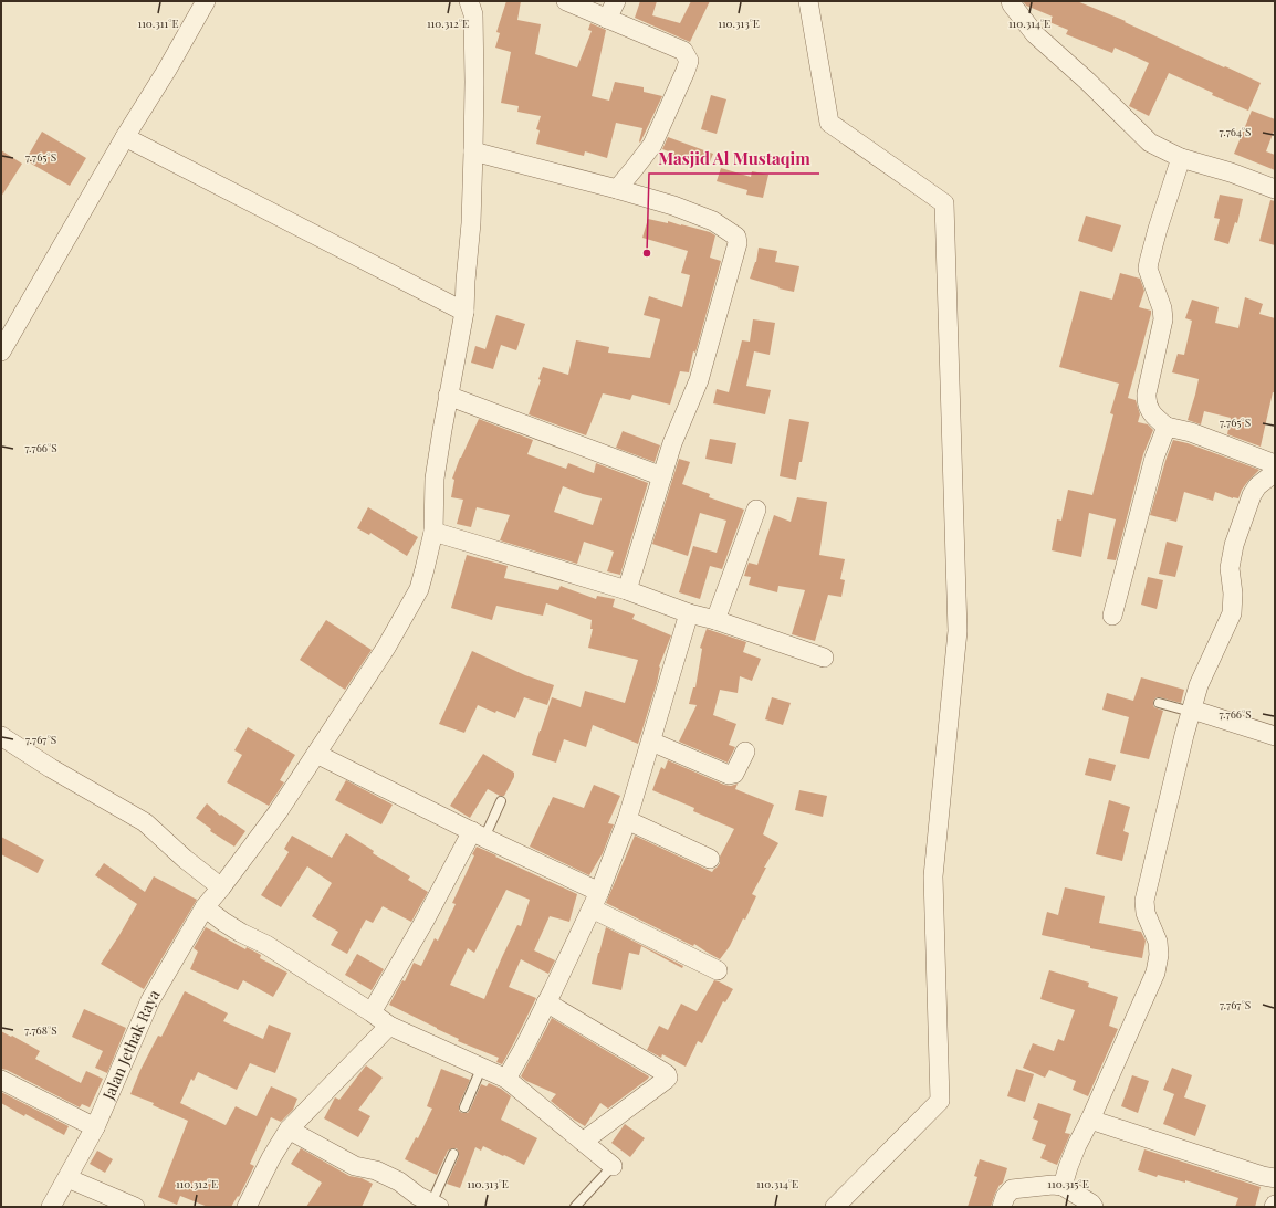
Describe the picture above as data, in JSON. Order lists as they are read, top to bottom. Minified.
{"streets":{"street":["Jalan Jethak Raya"]},"places":["Masjid Al Mustaqim"],"coordinates":["110.311°E","110.312°E","110.313°E","110.314°E","7.764°S","7.765°S","7.766°S","7.767°S","7.768°S","110.315°E"]}
